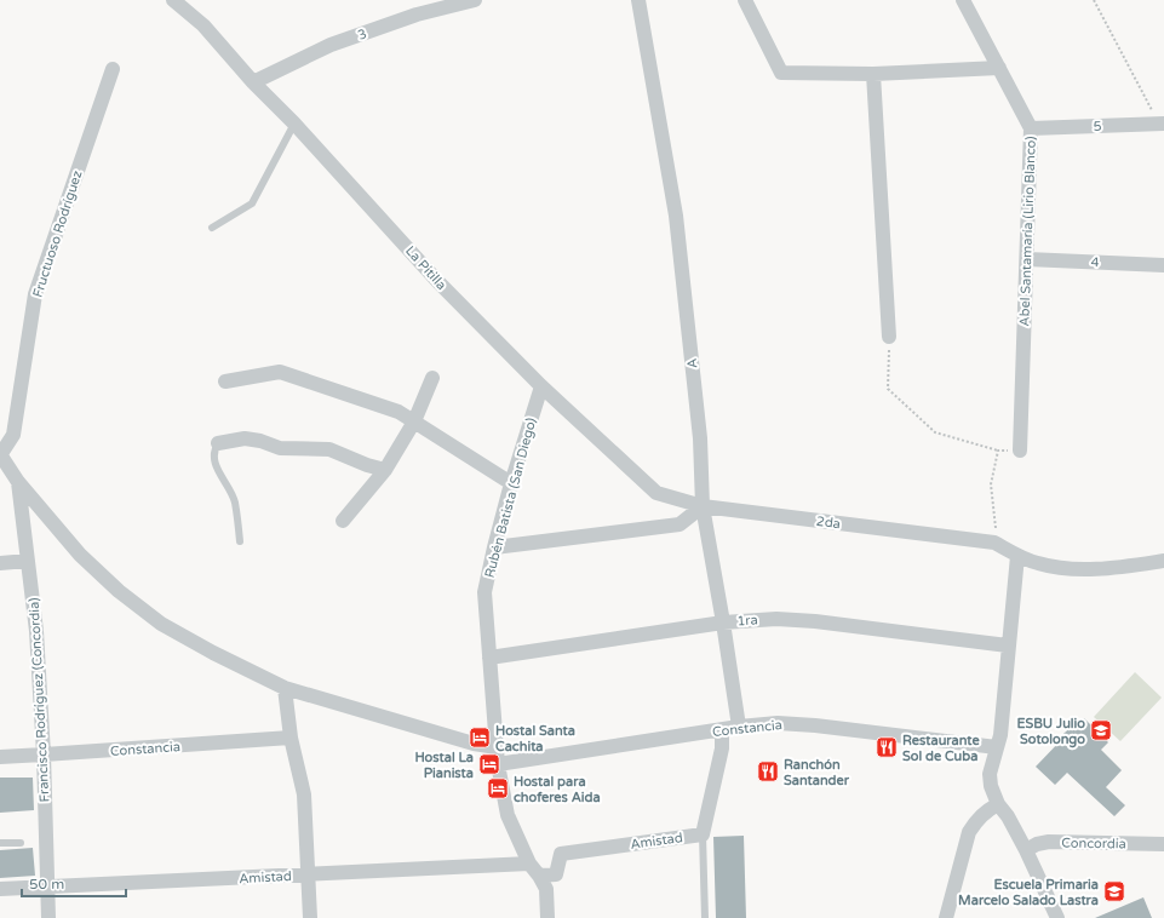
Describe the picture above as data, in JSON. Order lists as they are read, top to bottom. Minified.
{"streets":{"street":["3","5","Abel Santamaría (Lirio Blanco)","Fructuoso Rodríguez","4","La Pitilla","A","Rubén Batista (San Diego)","2da","1ra","Francisco Rodríguez (Concordia)","Constancia","Amistad","Concordia"]},"crossings":[["3","La Pitilla"],["5","Abel Santamaría (Lirio Blanco)"],["Abel Santamaría (Lirio Blanco)","4"],["La Pitilla","A"],["La Pitilla","Rubén Batista (San Diego)"],["La Pitilla","2da"],["A","2da"],["A","1ra"],["A","Constancia"],["Rubén Batista (San Diego)","1ra"],["Rubén Batista (San Diego)","Constancia"],["Rubén Batista (San Diego)","Amistad"],["Francisco Rodríguez (Concordia)","Constancia"],["Francisco Rodríguez (Concordia)","Amistad"]],"places":{"school or university":["ESBU Julio Sotolongo","Escuela Primaria Marcelo Salado Lastra"],"hotel":["Hostal Santa Cachita","Hostal La Pianista","Hostal para choferes Aida"],"restaurant":["Restaurante Sol de Cuba","Ranchón Santander"]},"scale_bar":"50 m"}
